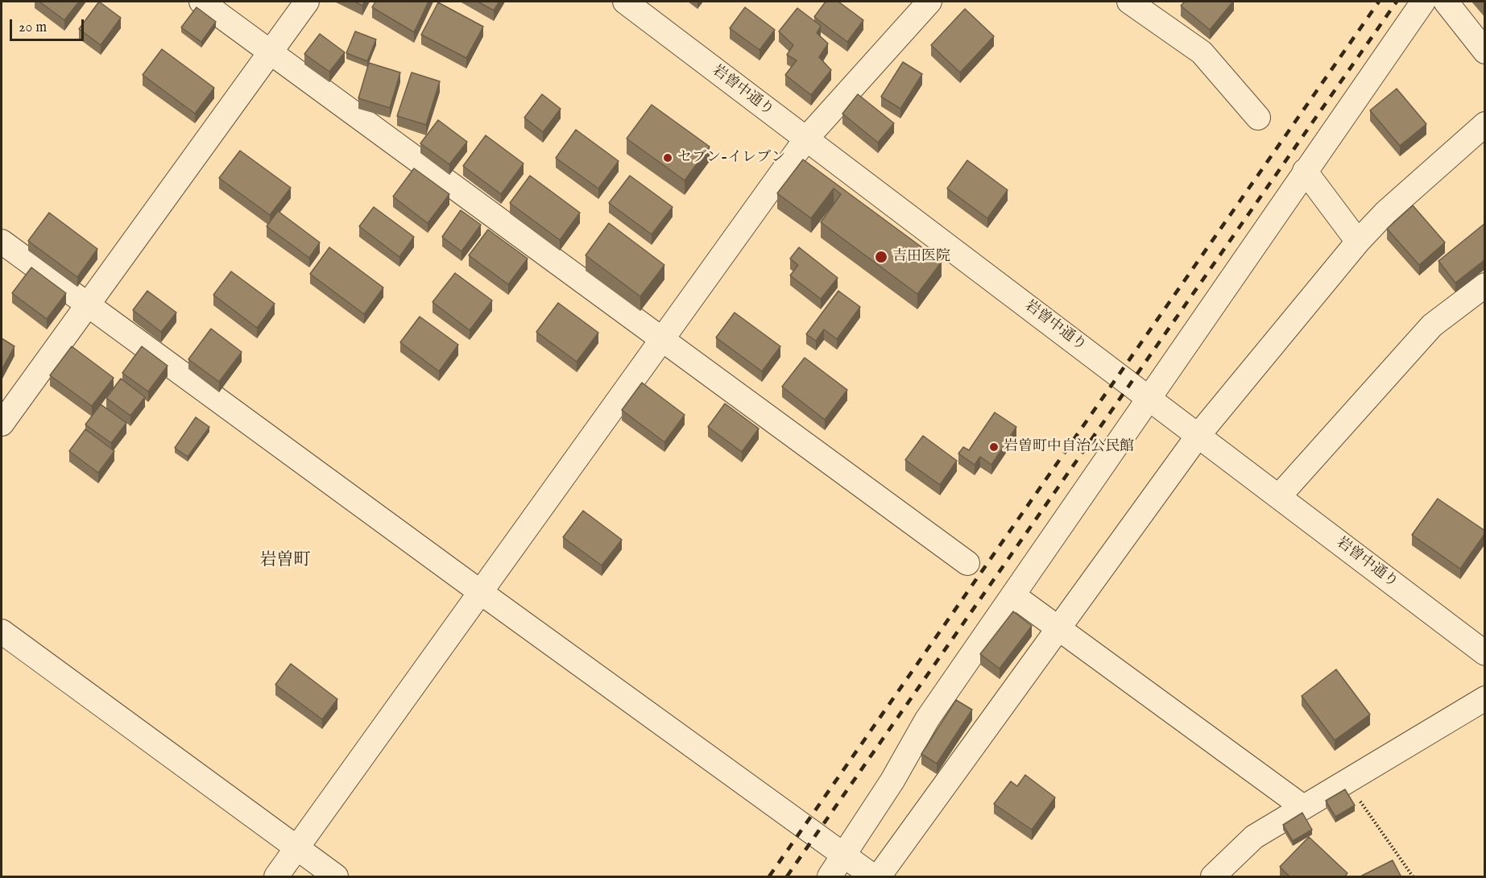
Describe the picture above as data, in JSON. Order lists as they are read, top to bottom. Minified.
{"streets":{"street":["岩曽中通り"]},"districts":["岩曽町"],"places":["セブン-イレブン","吉田医院","岩曽町中自治公民館"],"scale_bar":"20 m"}
